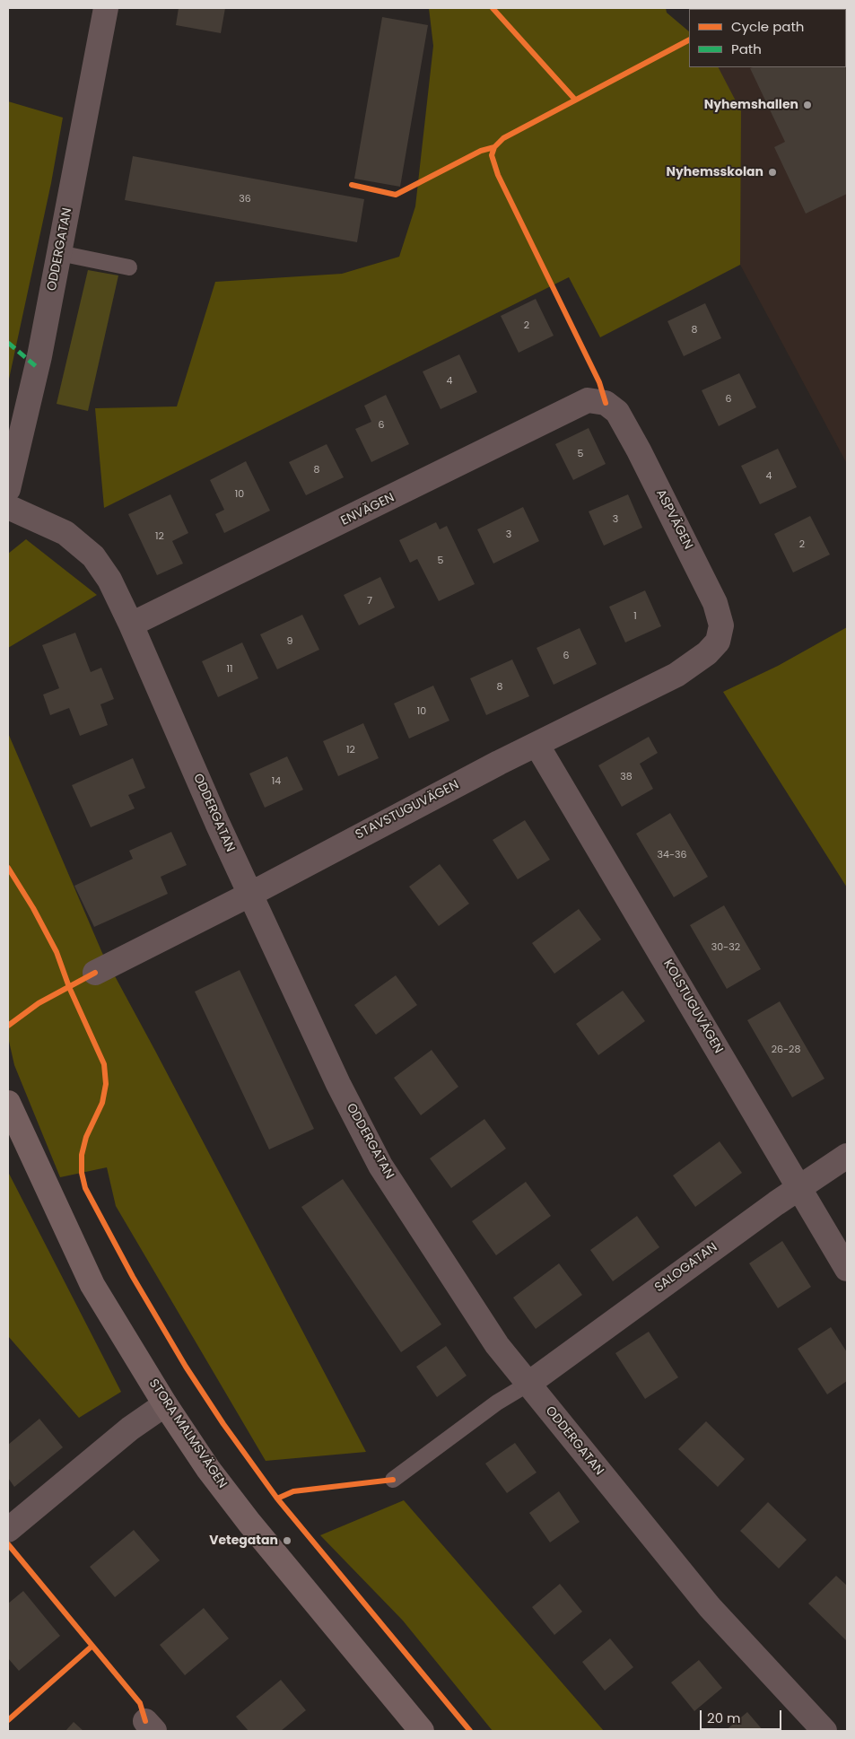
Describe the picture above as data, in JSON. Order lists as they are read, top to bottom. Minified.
{"streets":{"street":["ODDERGATAN","ENVÄGEN","ASPVÄGEN","STAVSTUGUVÄGEN","KOLSTUGUVÄGEN","SALOGATAN","STORA MALMSVÄGEN"]},"crossings":[["ODDERGATAN","ENVÄGEN"],["ODDERGATAN","STAVSTUGUVÄGEN"],["ODDERGATAN","SALOGATAN"],["ENVÄGEN","ASPVÄGEN"],["ASPVÄGEN","STAVSTUGUVÄGEN"],["STAVSTUGUVÄGEN","KOLSTUGUVÄGEN"],["KOLSTUGUVÄGEN","SALOGATAN"]],"places":["Nyhemshallen","Nyhemsskolan","Vetegatan"],"house_numbers":["36","2","8","4","6","6","5","8","4","10","3","3","12","2","5","7","1","9","6","11","8","10","12","38","14","34-36","30-32","26-28"],"legend":["Cycle path","Path"],"scale_bar":"20 m"}
